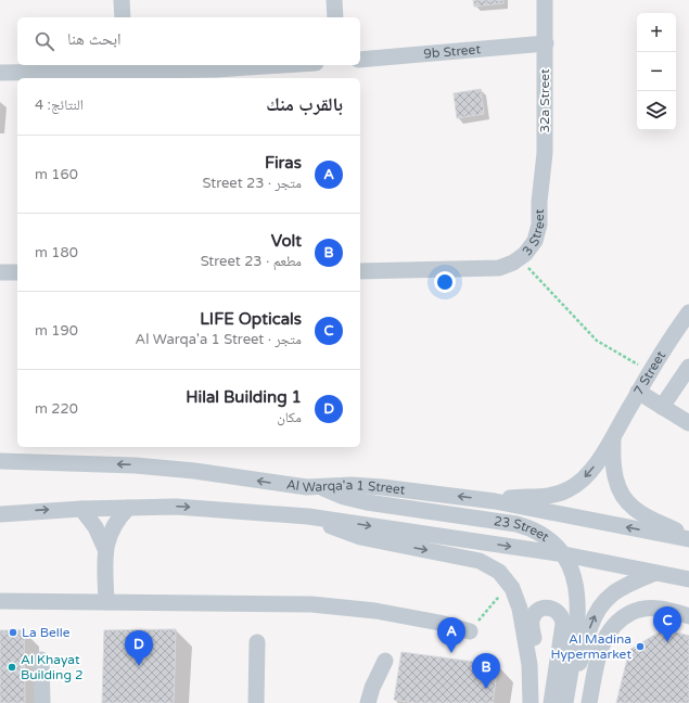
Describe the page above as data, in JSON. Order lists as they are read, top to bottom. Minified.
{"streets":{"street":["9b Street","32a Street","3 Street","7 Street","Al Warqa'a 1 Street","23 Street"]},"crossings":[["9b Street","32a Street"],["32a Street","3 Street"],["7 Street","Al Warqa'a 1 Street"],["Al Warqa'a 1 Street","23 Street"]],"places":["La Belle","Al Madina Hypermarket","Al Khayat Building 2"],"page":{"map_buttons":["+","−"],"search":"ابحث هنا","heading":["بالقرب منك","النتائج: 4"],"list":[{"mark":"A","name":"Firas","note":"متجر · 23 Street","value":"160 m"},{"mark":"B","name":"Volt","note":"مطعم · 23 Street","value":"180 m"},{"mark":"C","name":"LIFE Opticals","note":"متجر · Al Warqa'a 1 Street","value":"190 m"},{"mark":"D","name":"Hilal Building 1","note":"مكان","value":"220 m"}],"pins":["C","A","D","B"]}}
